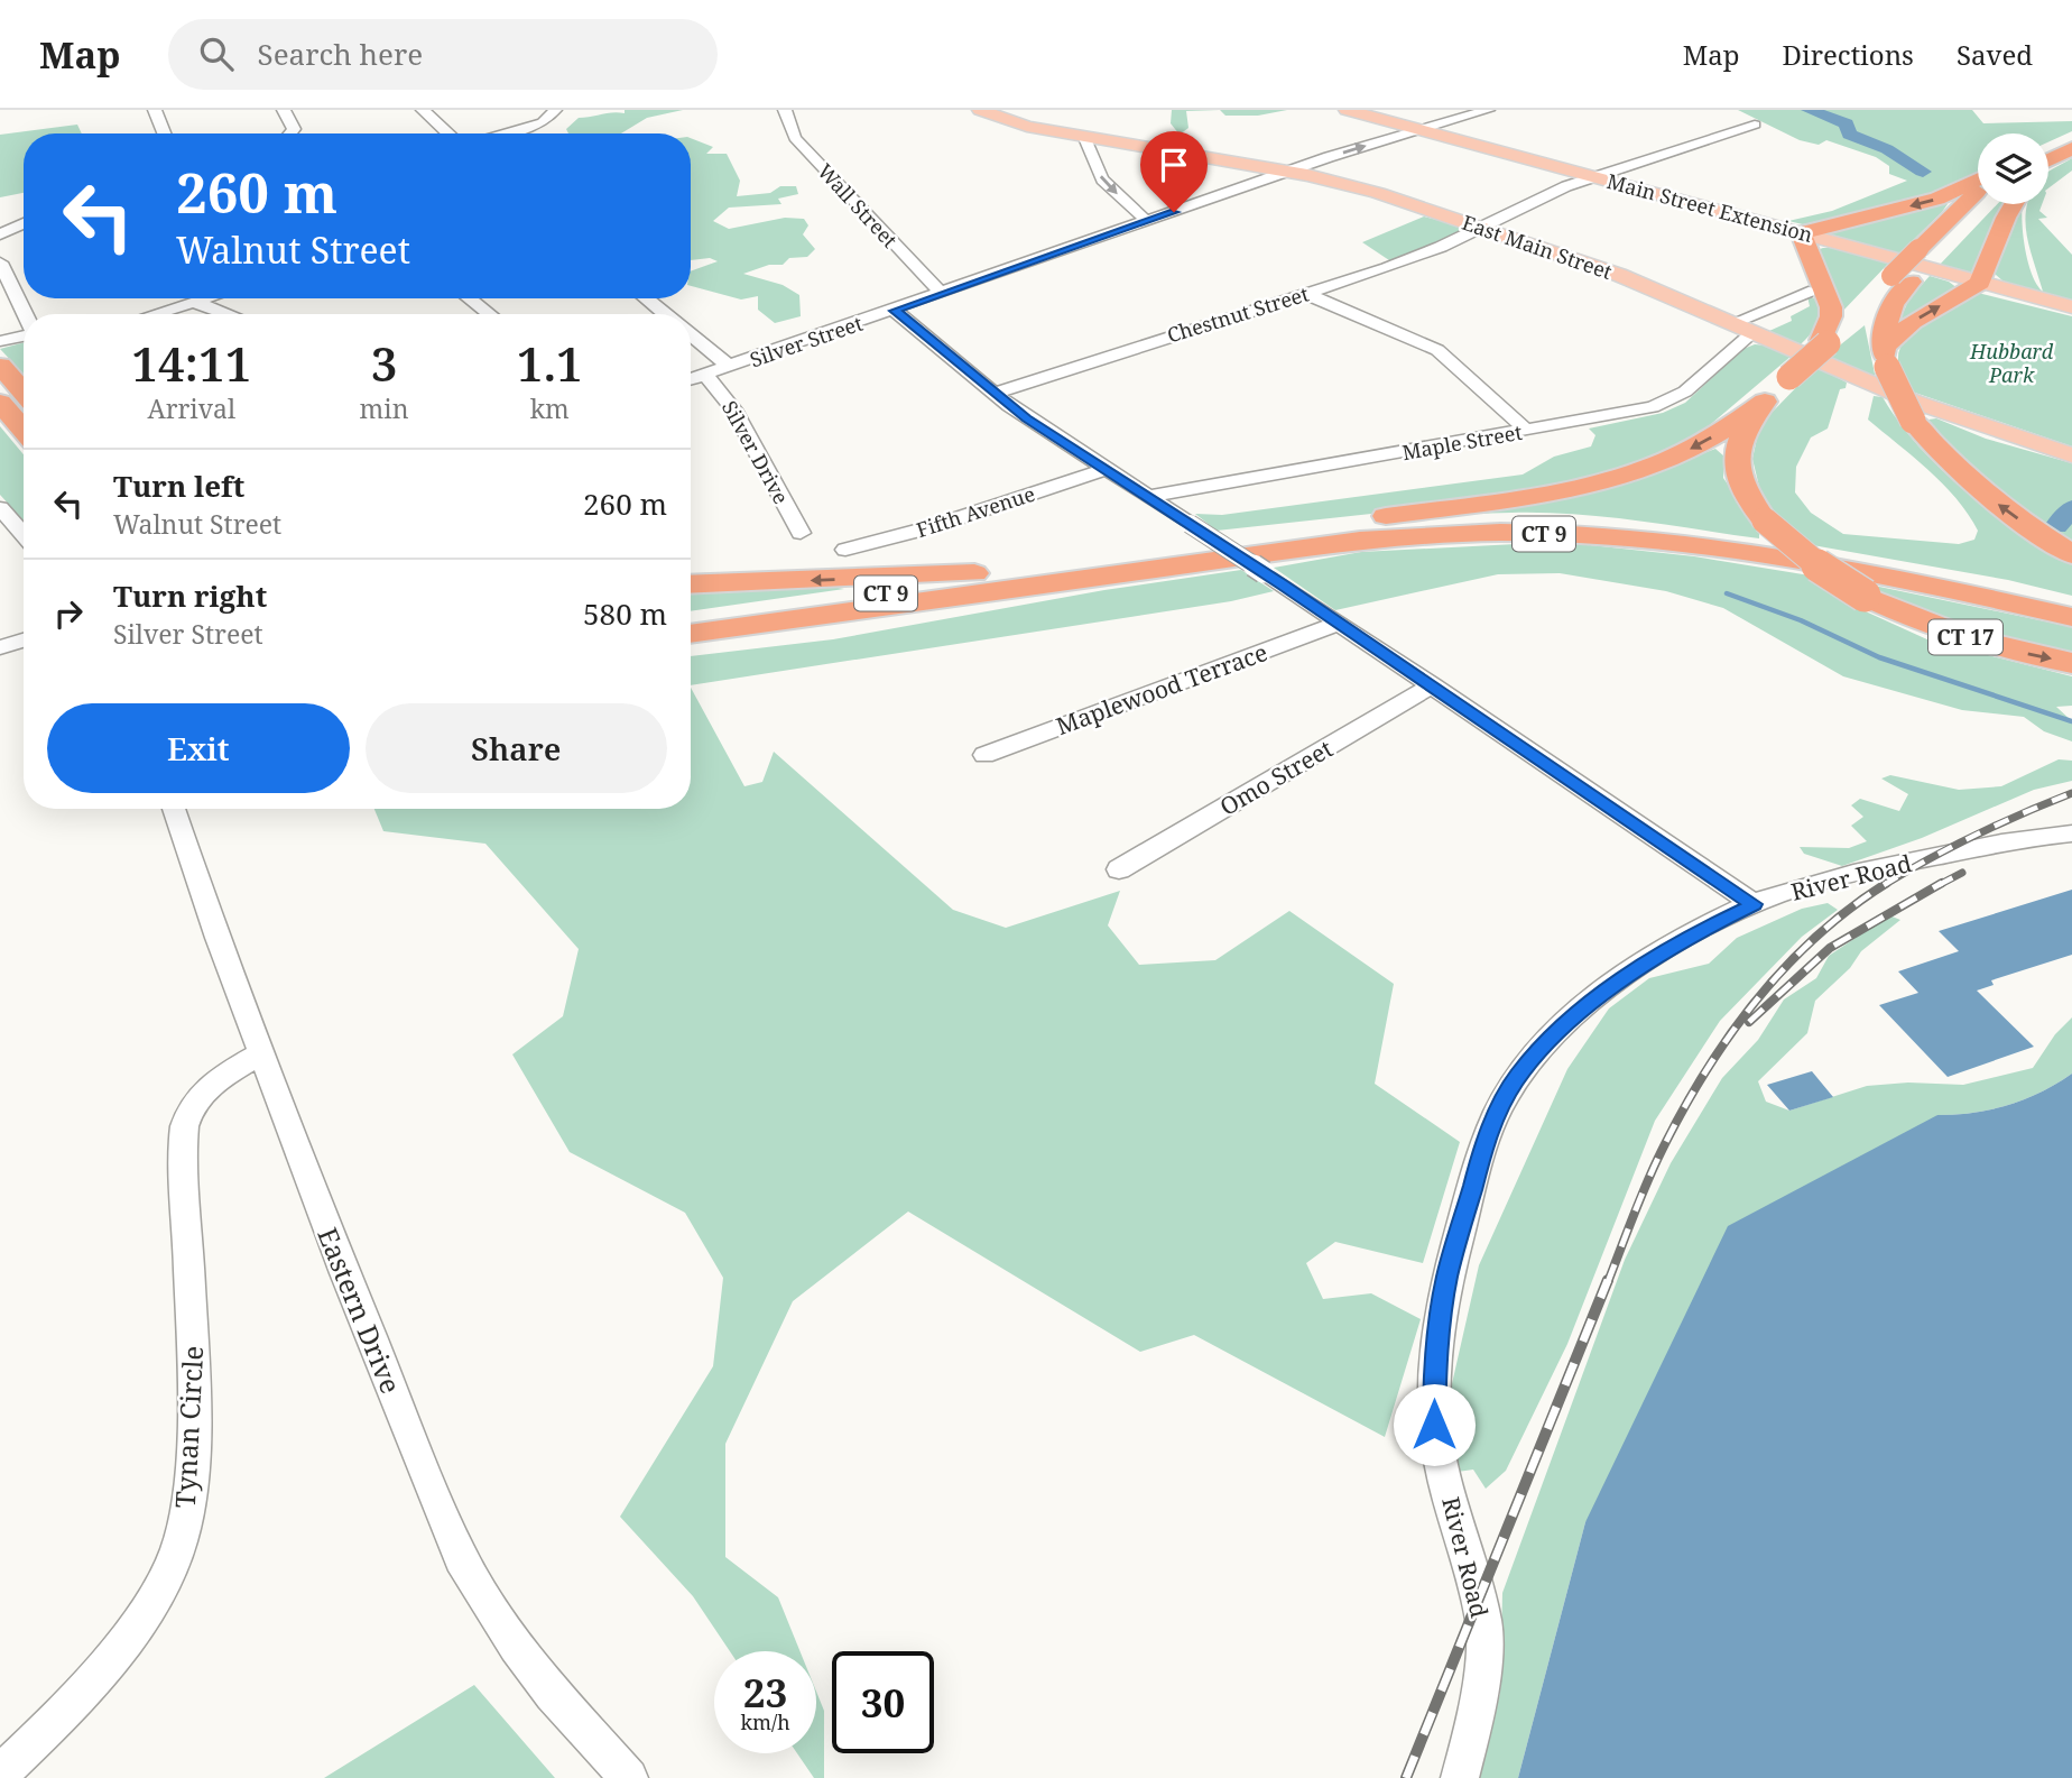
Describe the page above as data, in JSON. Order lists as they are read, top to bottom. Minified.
{"streets":{"highway":["CT 9","CT 17"],"main road":["Main Street Extension","East Main Street"],"street":["Wall Street","Chestnut Street","Silver Street","Maple Street","Silver Drive","Fifth Avenue","Maplewood Terrace","Omo Street","River Road","Eastern Drive","Tynan Circle"]},"crossings":[["Wall Street","Silver Street"],["Main Street Extension","Chestnut Street"],["Main Street Extension","Silver Street"],["East Main Street","Chestnut Street"],["East Main Street","Silver Street"],["East Main Street","Maple Street"],["Silver Street","Silver Drive"],["Eastern Drive","Tynan Circle"]],"parks":["Hubbard Park"],"page":{"header":"Map","search":"Search here","nav":["Map","Directions","Saved"],"turn":["260 m","Walnut Street"],"eta":["14:11","Arrival","3","min","1.1","km"],"list":[{"name":"Turn left","note":"Walnut Street","value":"260 m"},{"name":"Turn right","note":"Silver Street","value":"580 m"}],"buttons":["Exit","Share"],"speed":"23 km/h","limit":"30"}}
